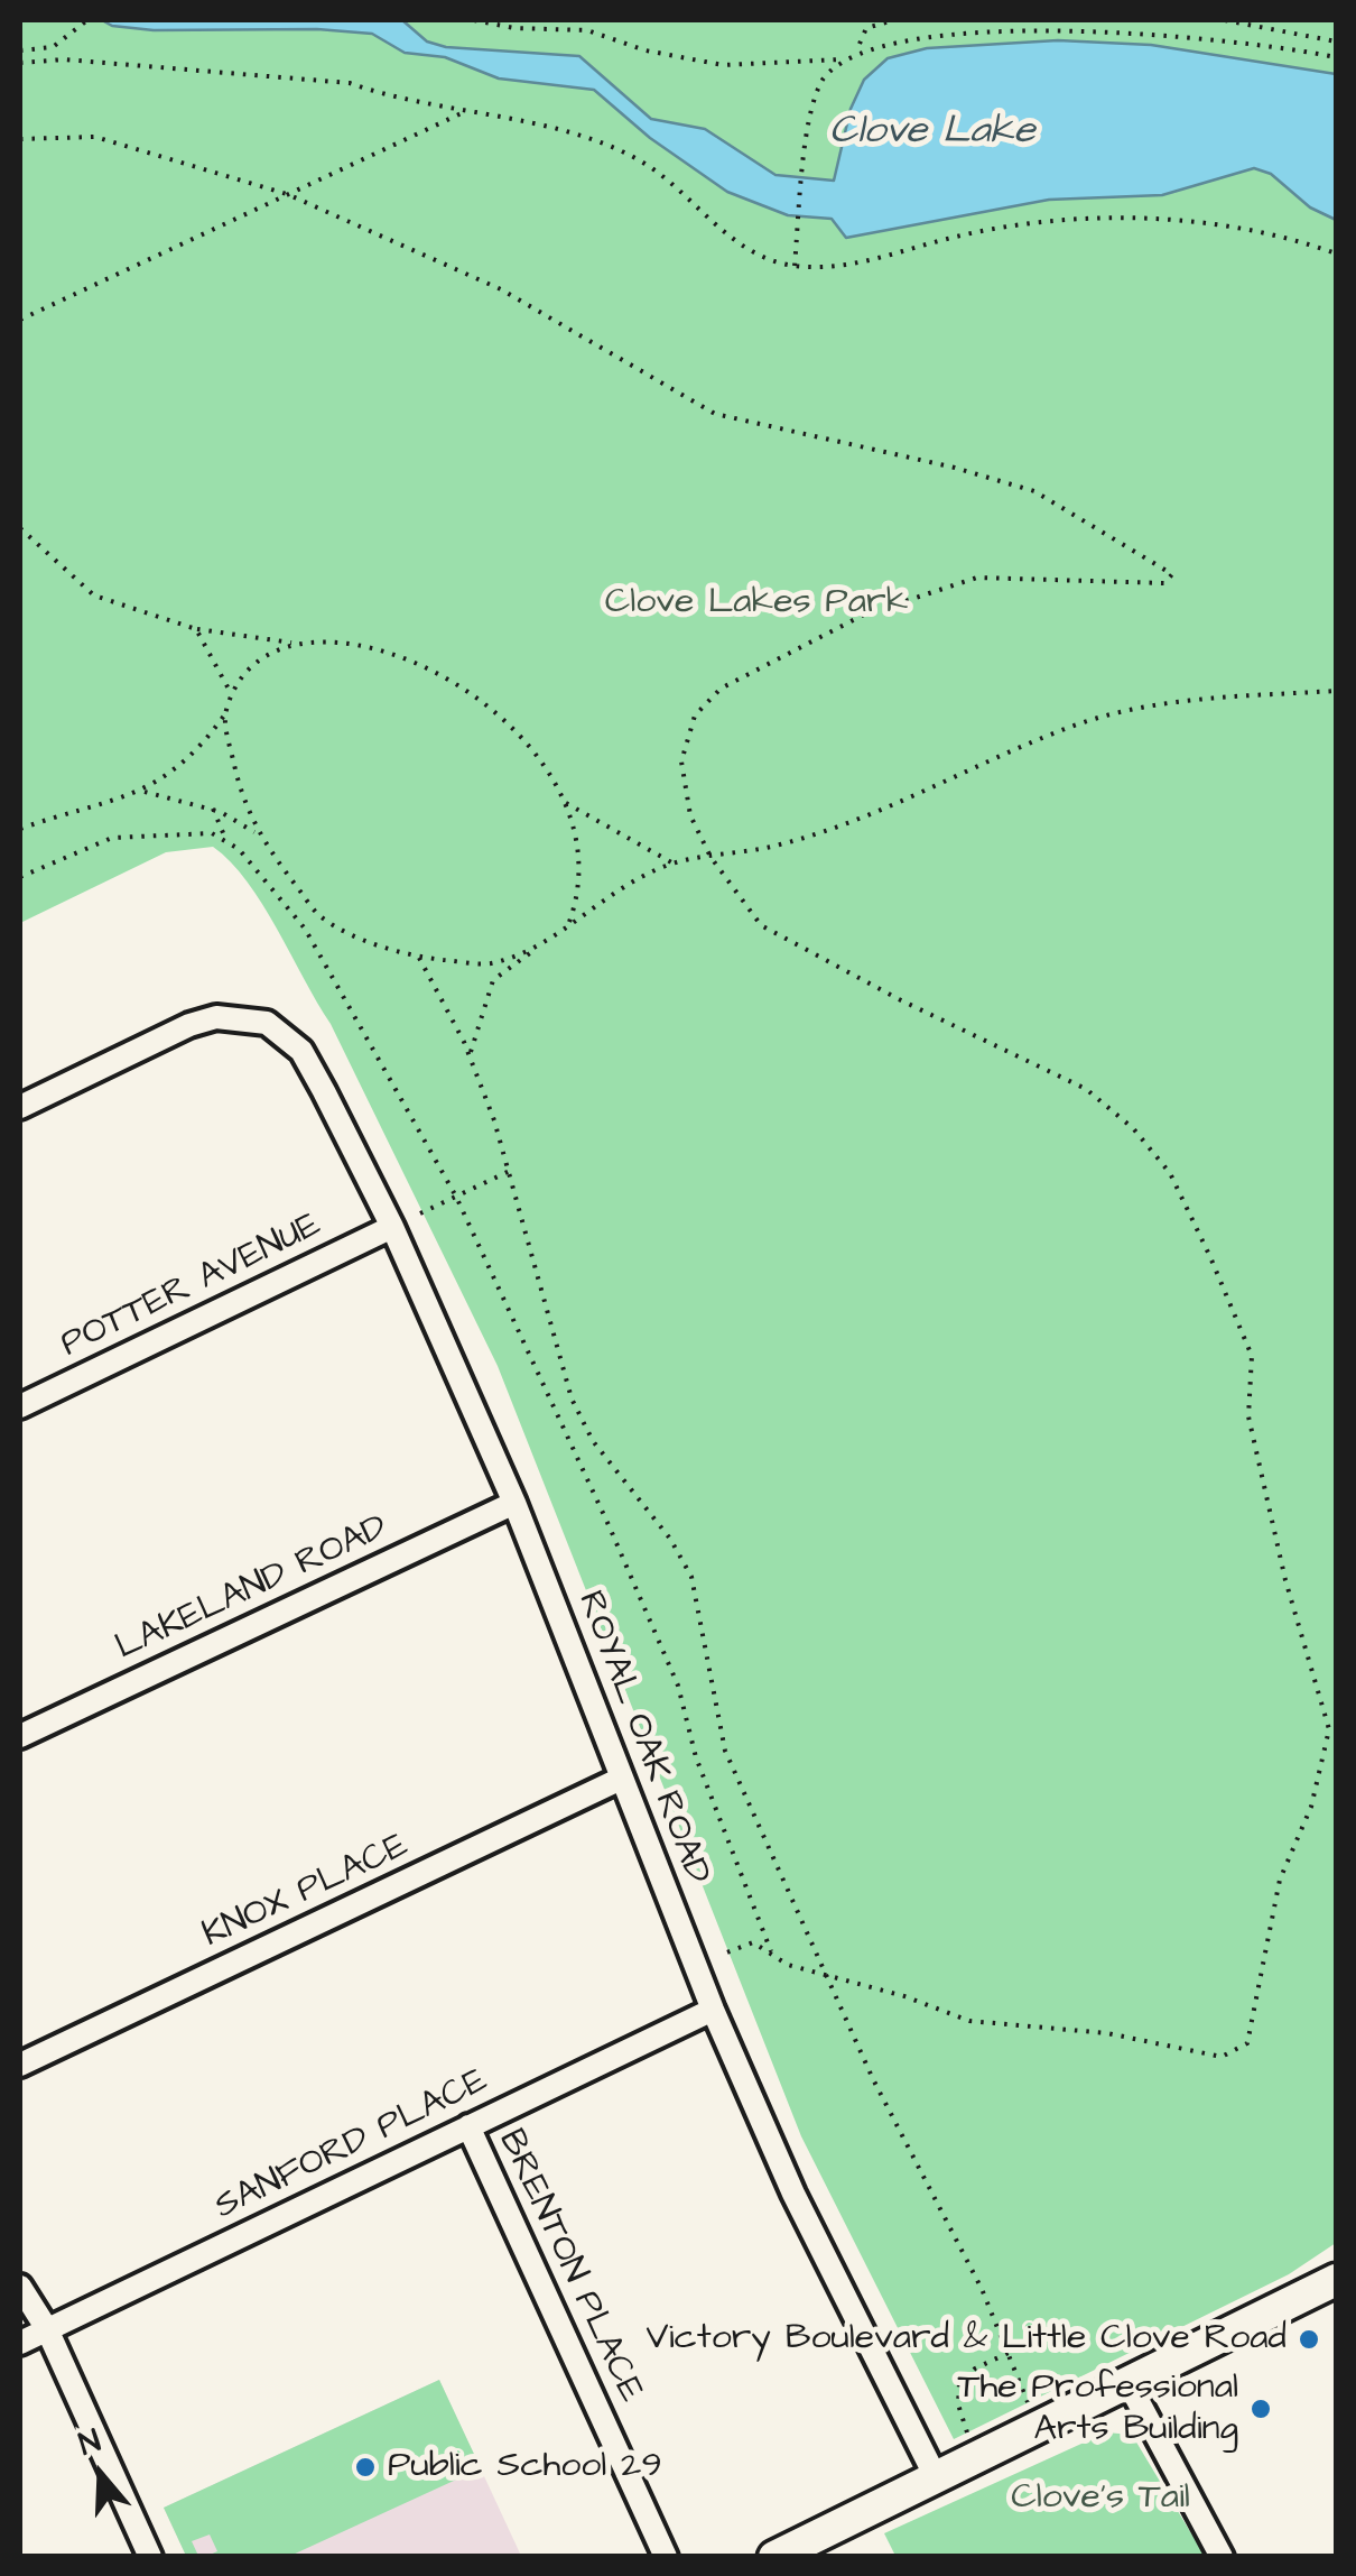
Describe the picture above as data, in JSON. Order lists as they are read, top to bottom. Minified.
{"streets":{"street":["POTTER AVENUE","LAKELAND ROAD","ROYAL OAK ROAD","KNOX PLACE","SANFORD PLACE","BRENTON PLACE"]},"crossings":[["POTTER AVENUE","ROYAL OAK ROAD"],["LAKELAND ROAD","ROYAL OAK ROAD"],["ROYAL OAK ROAD","KNOX PLACE"],["ROYAL OAK ROAD","SANFORD PLACE"],["SANFORD PLACE","BRENTON PLACE"]],"water":["Clove Lake"],"parks":["Clove Lakes Park","Clove's Tail"],"places":["Victory Boulevard & Little Clove Road","The Professional Arts Building","Public School 29"],"north":"top"}
